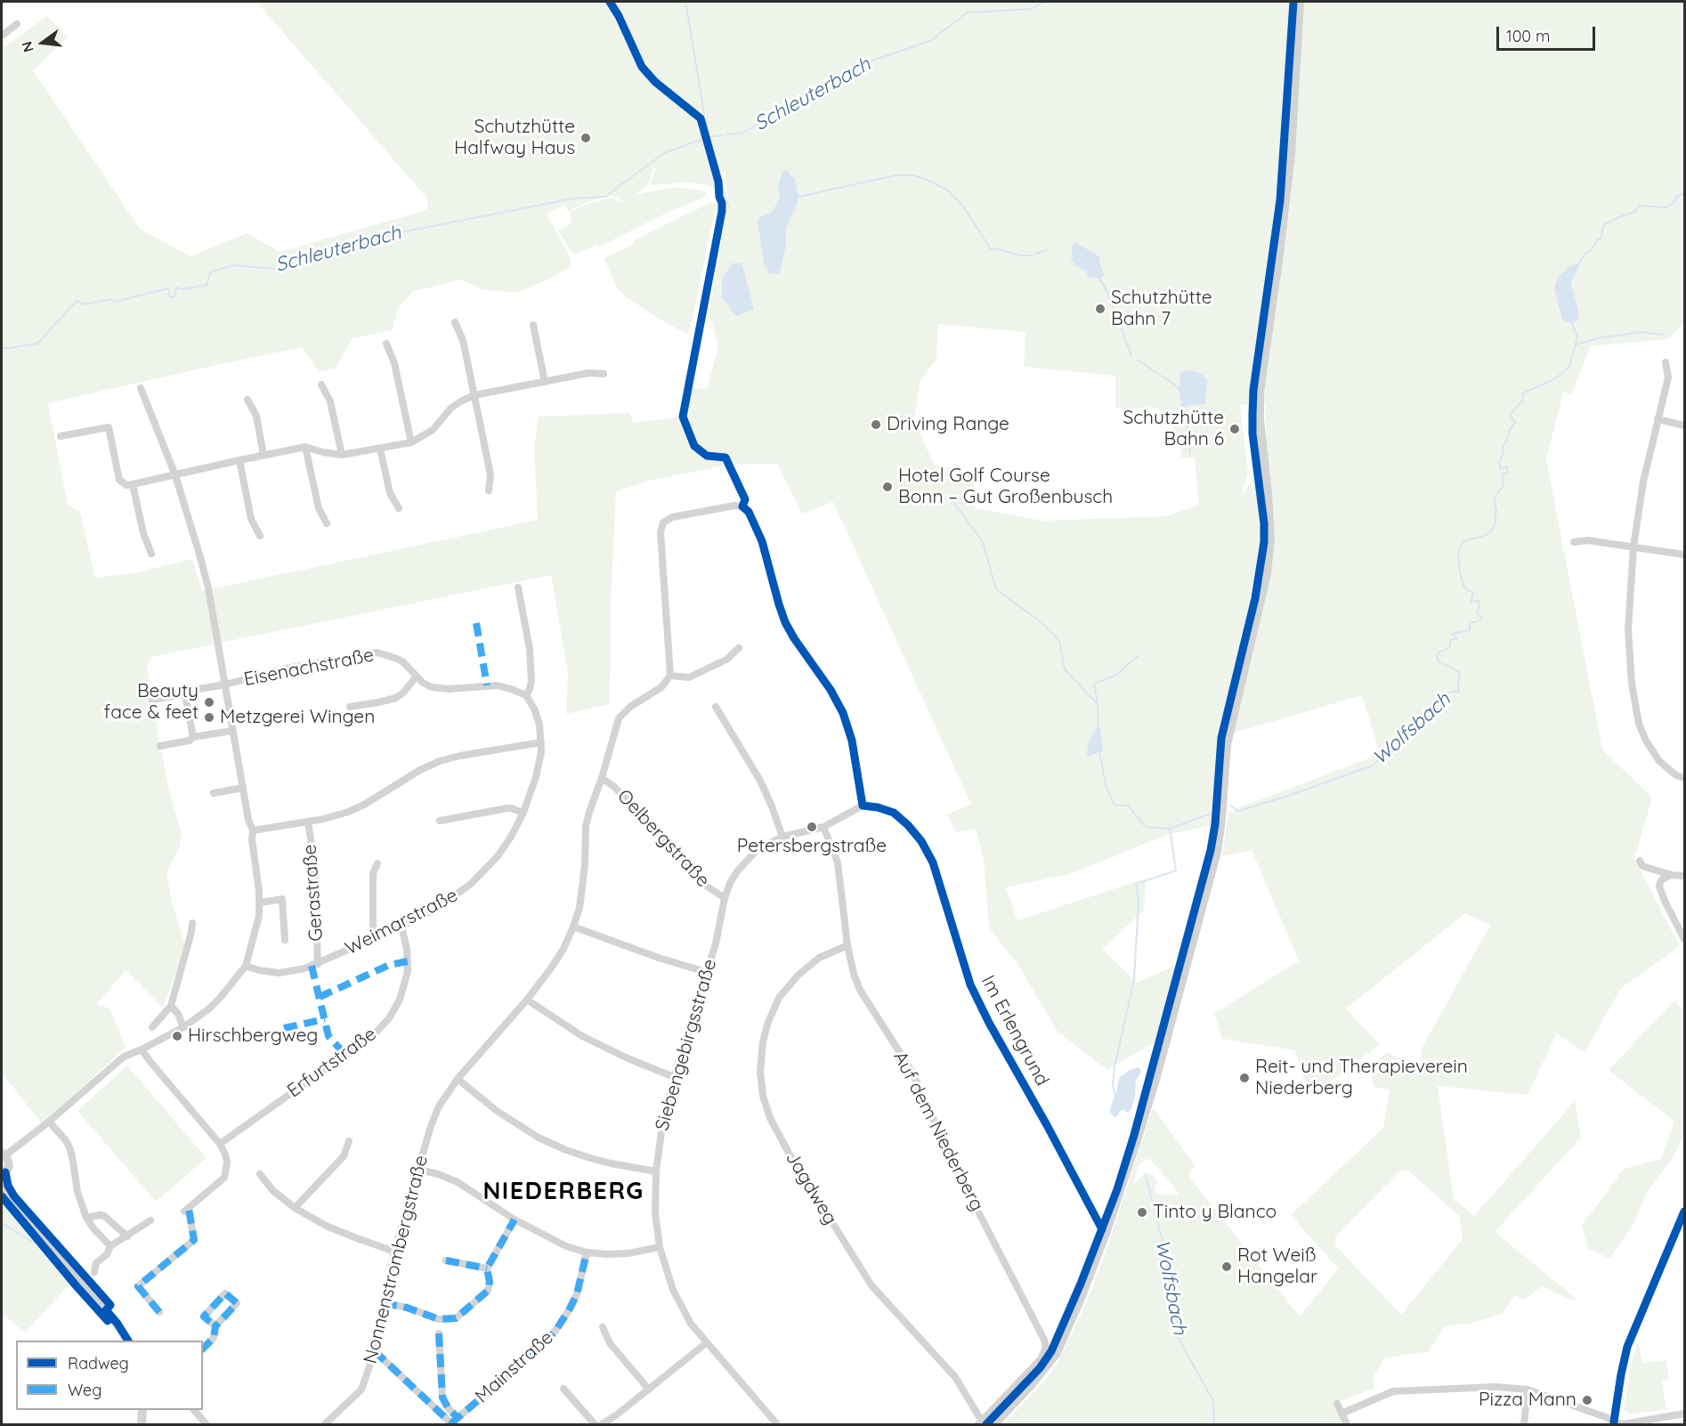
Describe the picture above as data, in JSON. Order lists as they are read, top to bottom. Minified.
{"streets":{"street":["Eisenachstraße","Oelbergstraße","Gerastraße","Weimarstraße","Im Erlengrund","Siebengebirgsstraße","Erfurtstraße","Auf dem Niederberg","Jagdweg","Nonnenstrombergstraße","Mainstraße"]},"crossings":[["Eisenachstraße","Weimarstraße"],["Oelbergstraße","Siebengebirgsstraße"],["Oelbergstraße","Nonnenstrombergstraße"],["Gerastraße","Weimarstraße"],["Weimarstraße","Erfurtstraße"],["Im Erlengrund","Siebengebirgsstraße"],["Siebengebirgsstraße","Auf dem Niederberg"],["Auf dem Niederberg","Jagdweg"],["Nonnenstrombergstraße","Mainstraße"]],"districts":["NIEDERBERG"],"water":["Schleuterbach","Wolfsbach"],"places":["Schutzhütte Halfway Haus","Schutzhütte Bahn 7","Driving Range","Schutzhütte Bahn 6","Hotel Golf Course Bonn – Gut Großenbusch","Beauty face & feet","Metzgerei Wingen","Petersbergstraße","Hirschbergweg","Reit- und Therapieverein Niederberg","Tinto y Blanco","Rot Weiß Hangelar","Pizza Mann"],"legend":["Radweg","Weg"],"scale_bar":"100 m","north":"left"}
